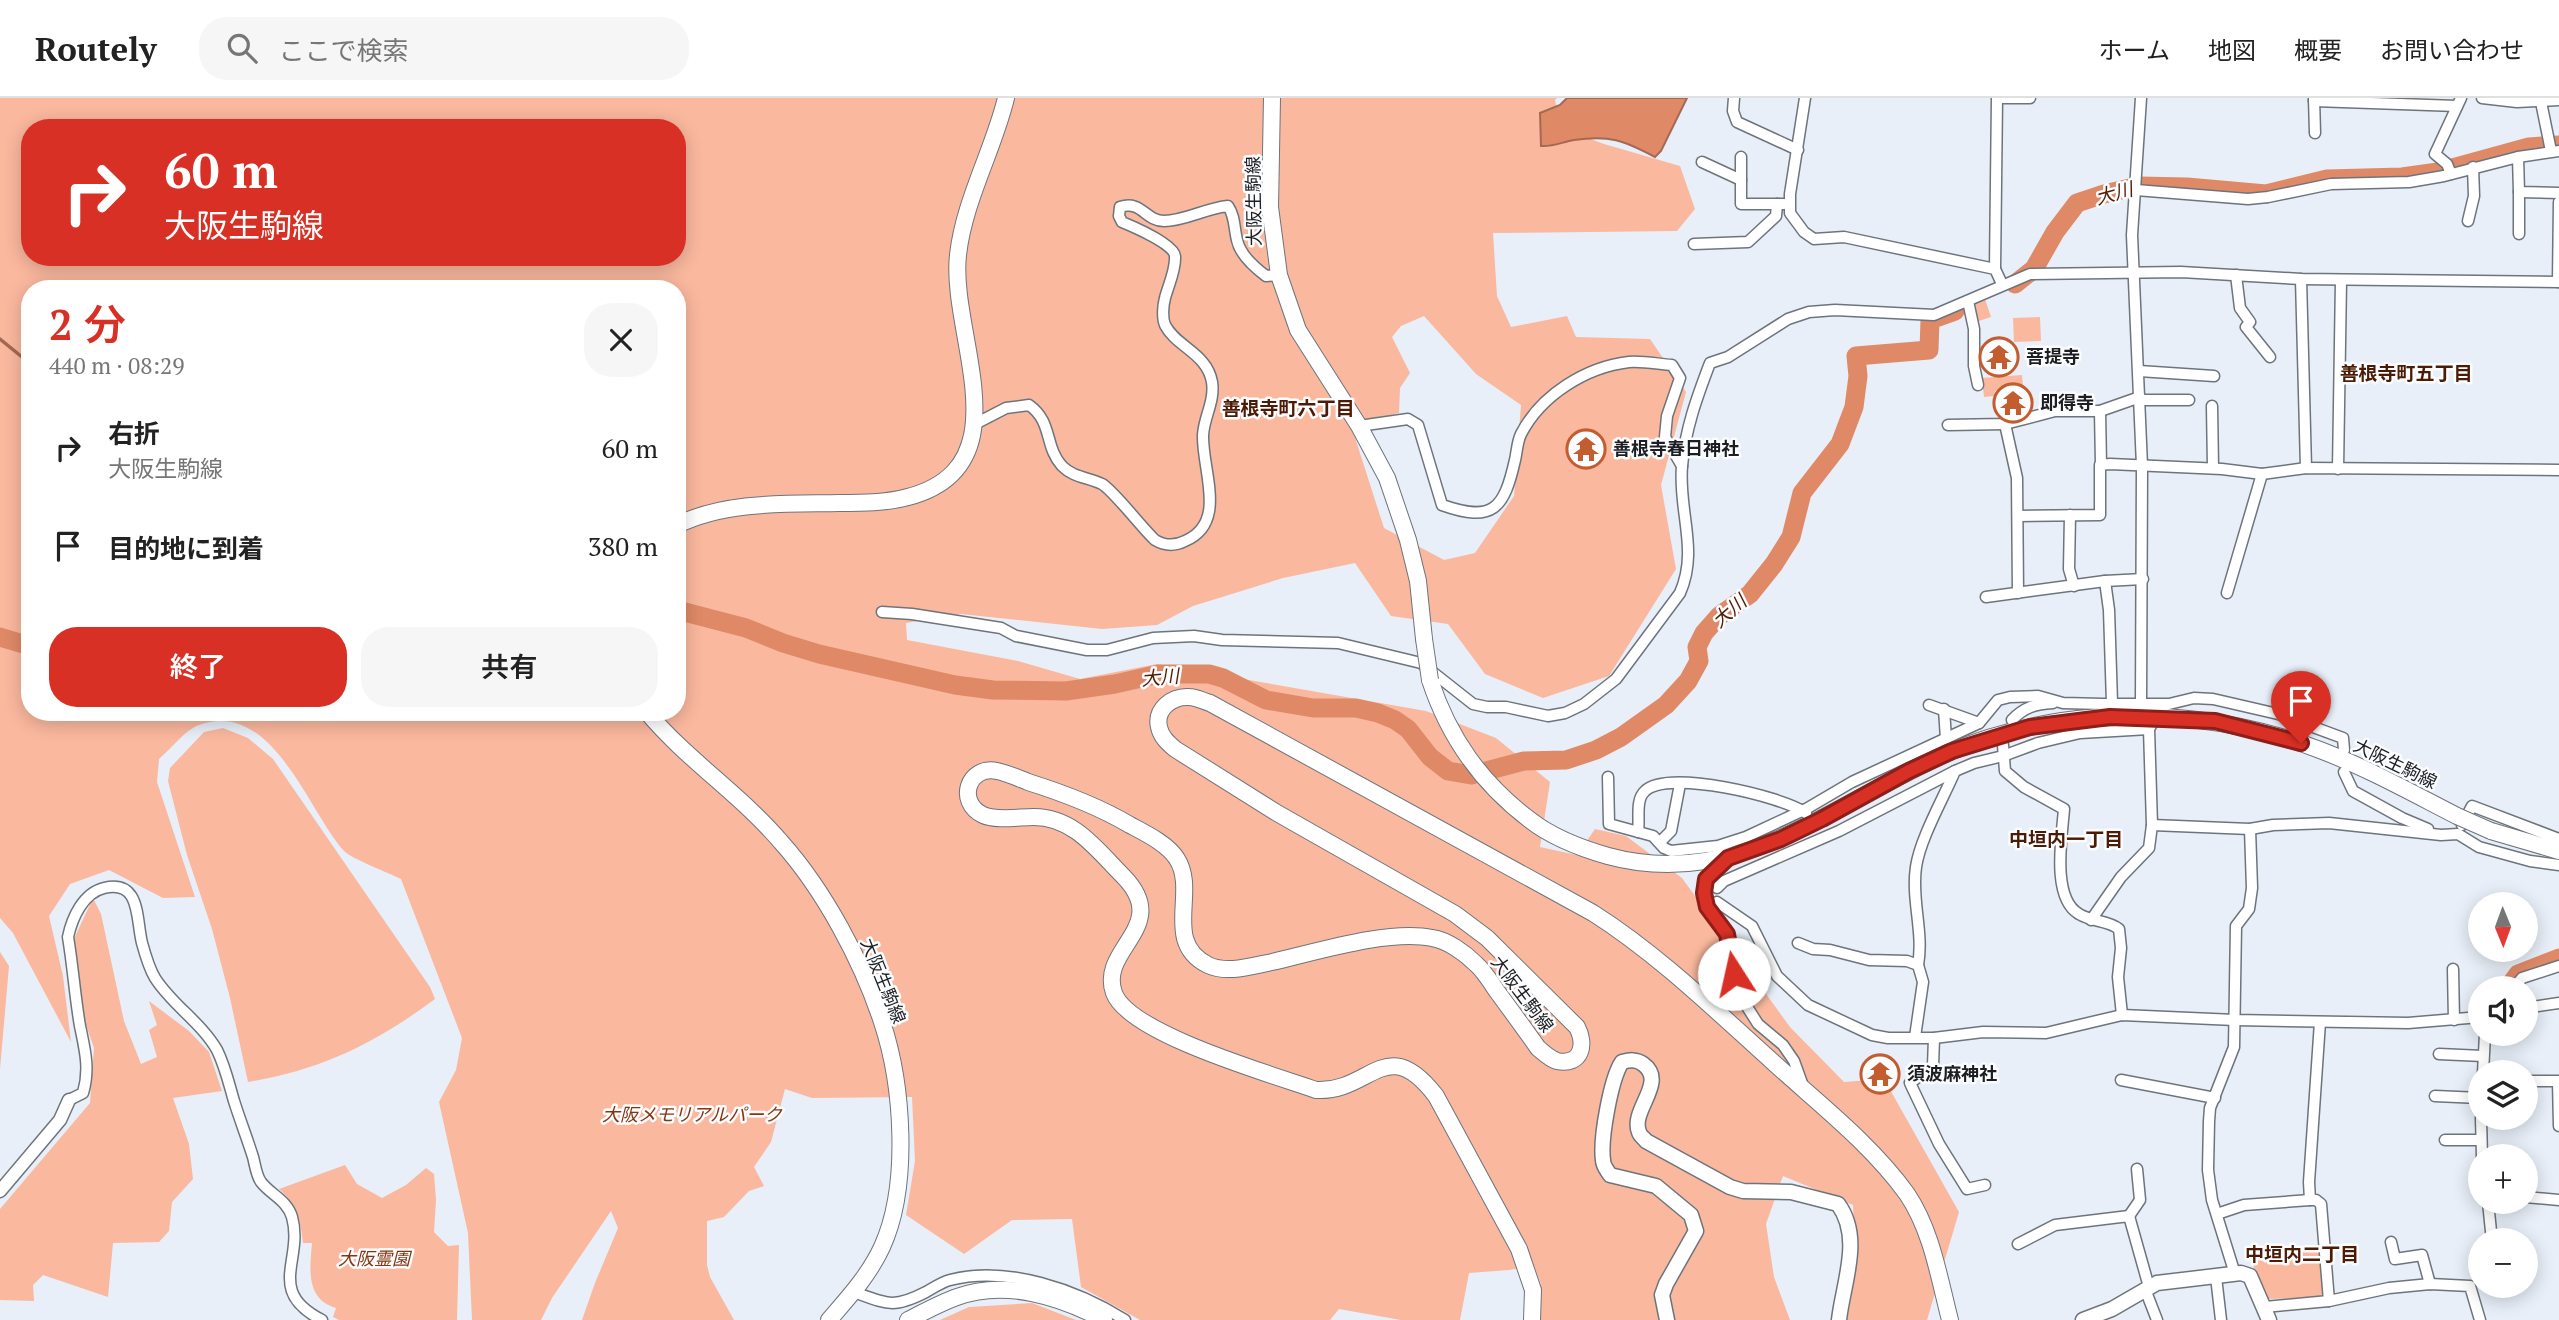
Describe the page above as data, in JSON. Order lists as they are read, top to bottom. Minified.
{"streets":{"main road":["大阪生駒線"]},"districts":["善根寺町五丁目","善根寺町六丁目","中垣内一丁目","中垣内二丁目"],"water":["大川"],"parks":["大阪メモリアルパーク","大阪霊園"],"places":{"temple":["菩提寺","即得寺","善根寺春日神社","須波麻神社"]},"north":"bottom","page":{"header":"Routely","search":"ここで検索","nav":["ホーム","地図","概要","お問い合わせ"],"turn":["60 m","大阪生駒線"],"heading":["2 分","440 m · 08:29"],"list":[{"name":"右折","note":"大阪生駒線","value":"60 m"},{"name":"目的地に到着","value":"380 m"}],"buttons":["終了","共有"],"map_buttons":["+","−"]}}
